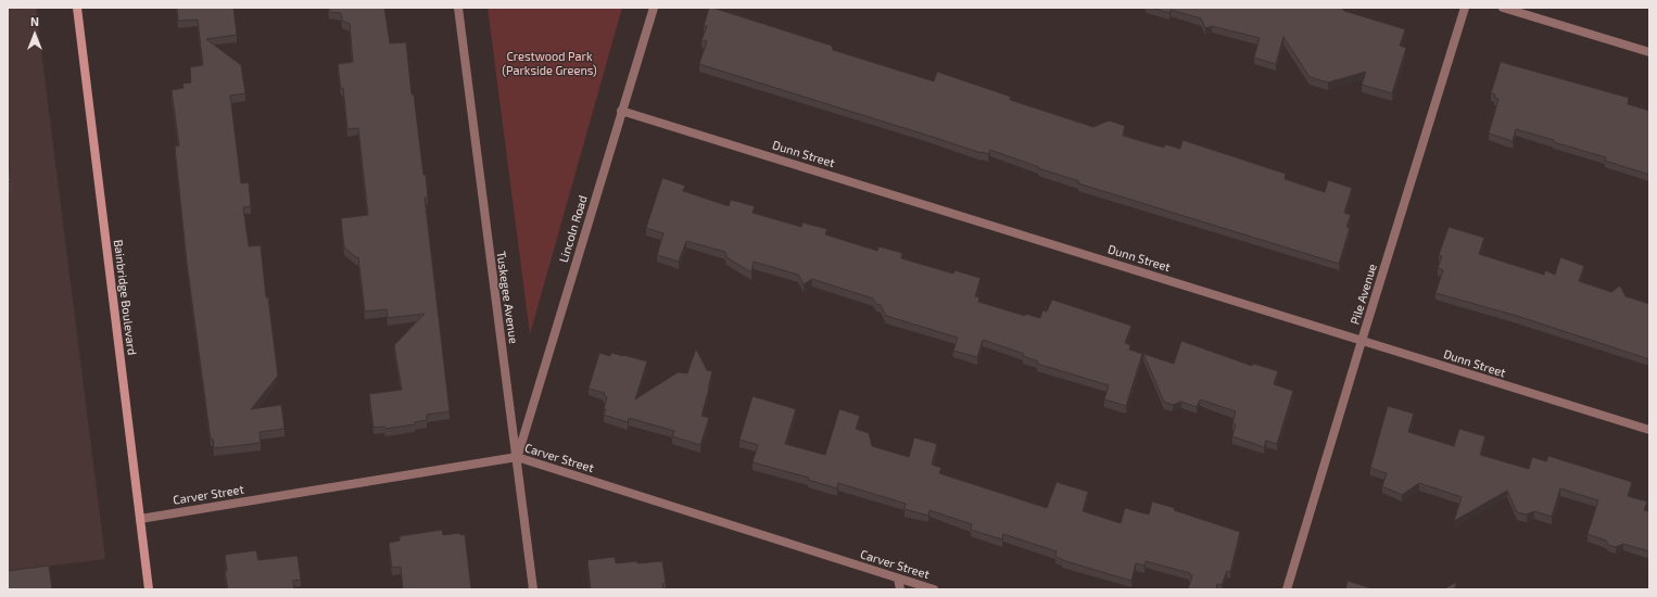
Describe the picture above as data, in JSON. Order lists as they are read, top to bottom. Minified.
{"streets":{"main road":["Bainbridge Boulevard"],"street":["Dunn Street","Lincoln Road","Pile Avenue","Tuskegee Avenue","Carver Street"]},"crossings":[["Dunn Street","Lincoln Road"],["Dunn Street","Pile Avenue"],["Lincoln Road","Tuskegee Avenue"],["Lincoln Road","Carver Street"],["Bainbridge Boulevard","Carver Street"],["Tuskegee Avenue","Carver Street"]],"parks":["Crestwood Park (Parkside Greens)"],"north":"top"}
